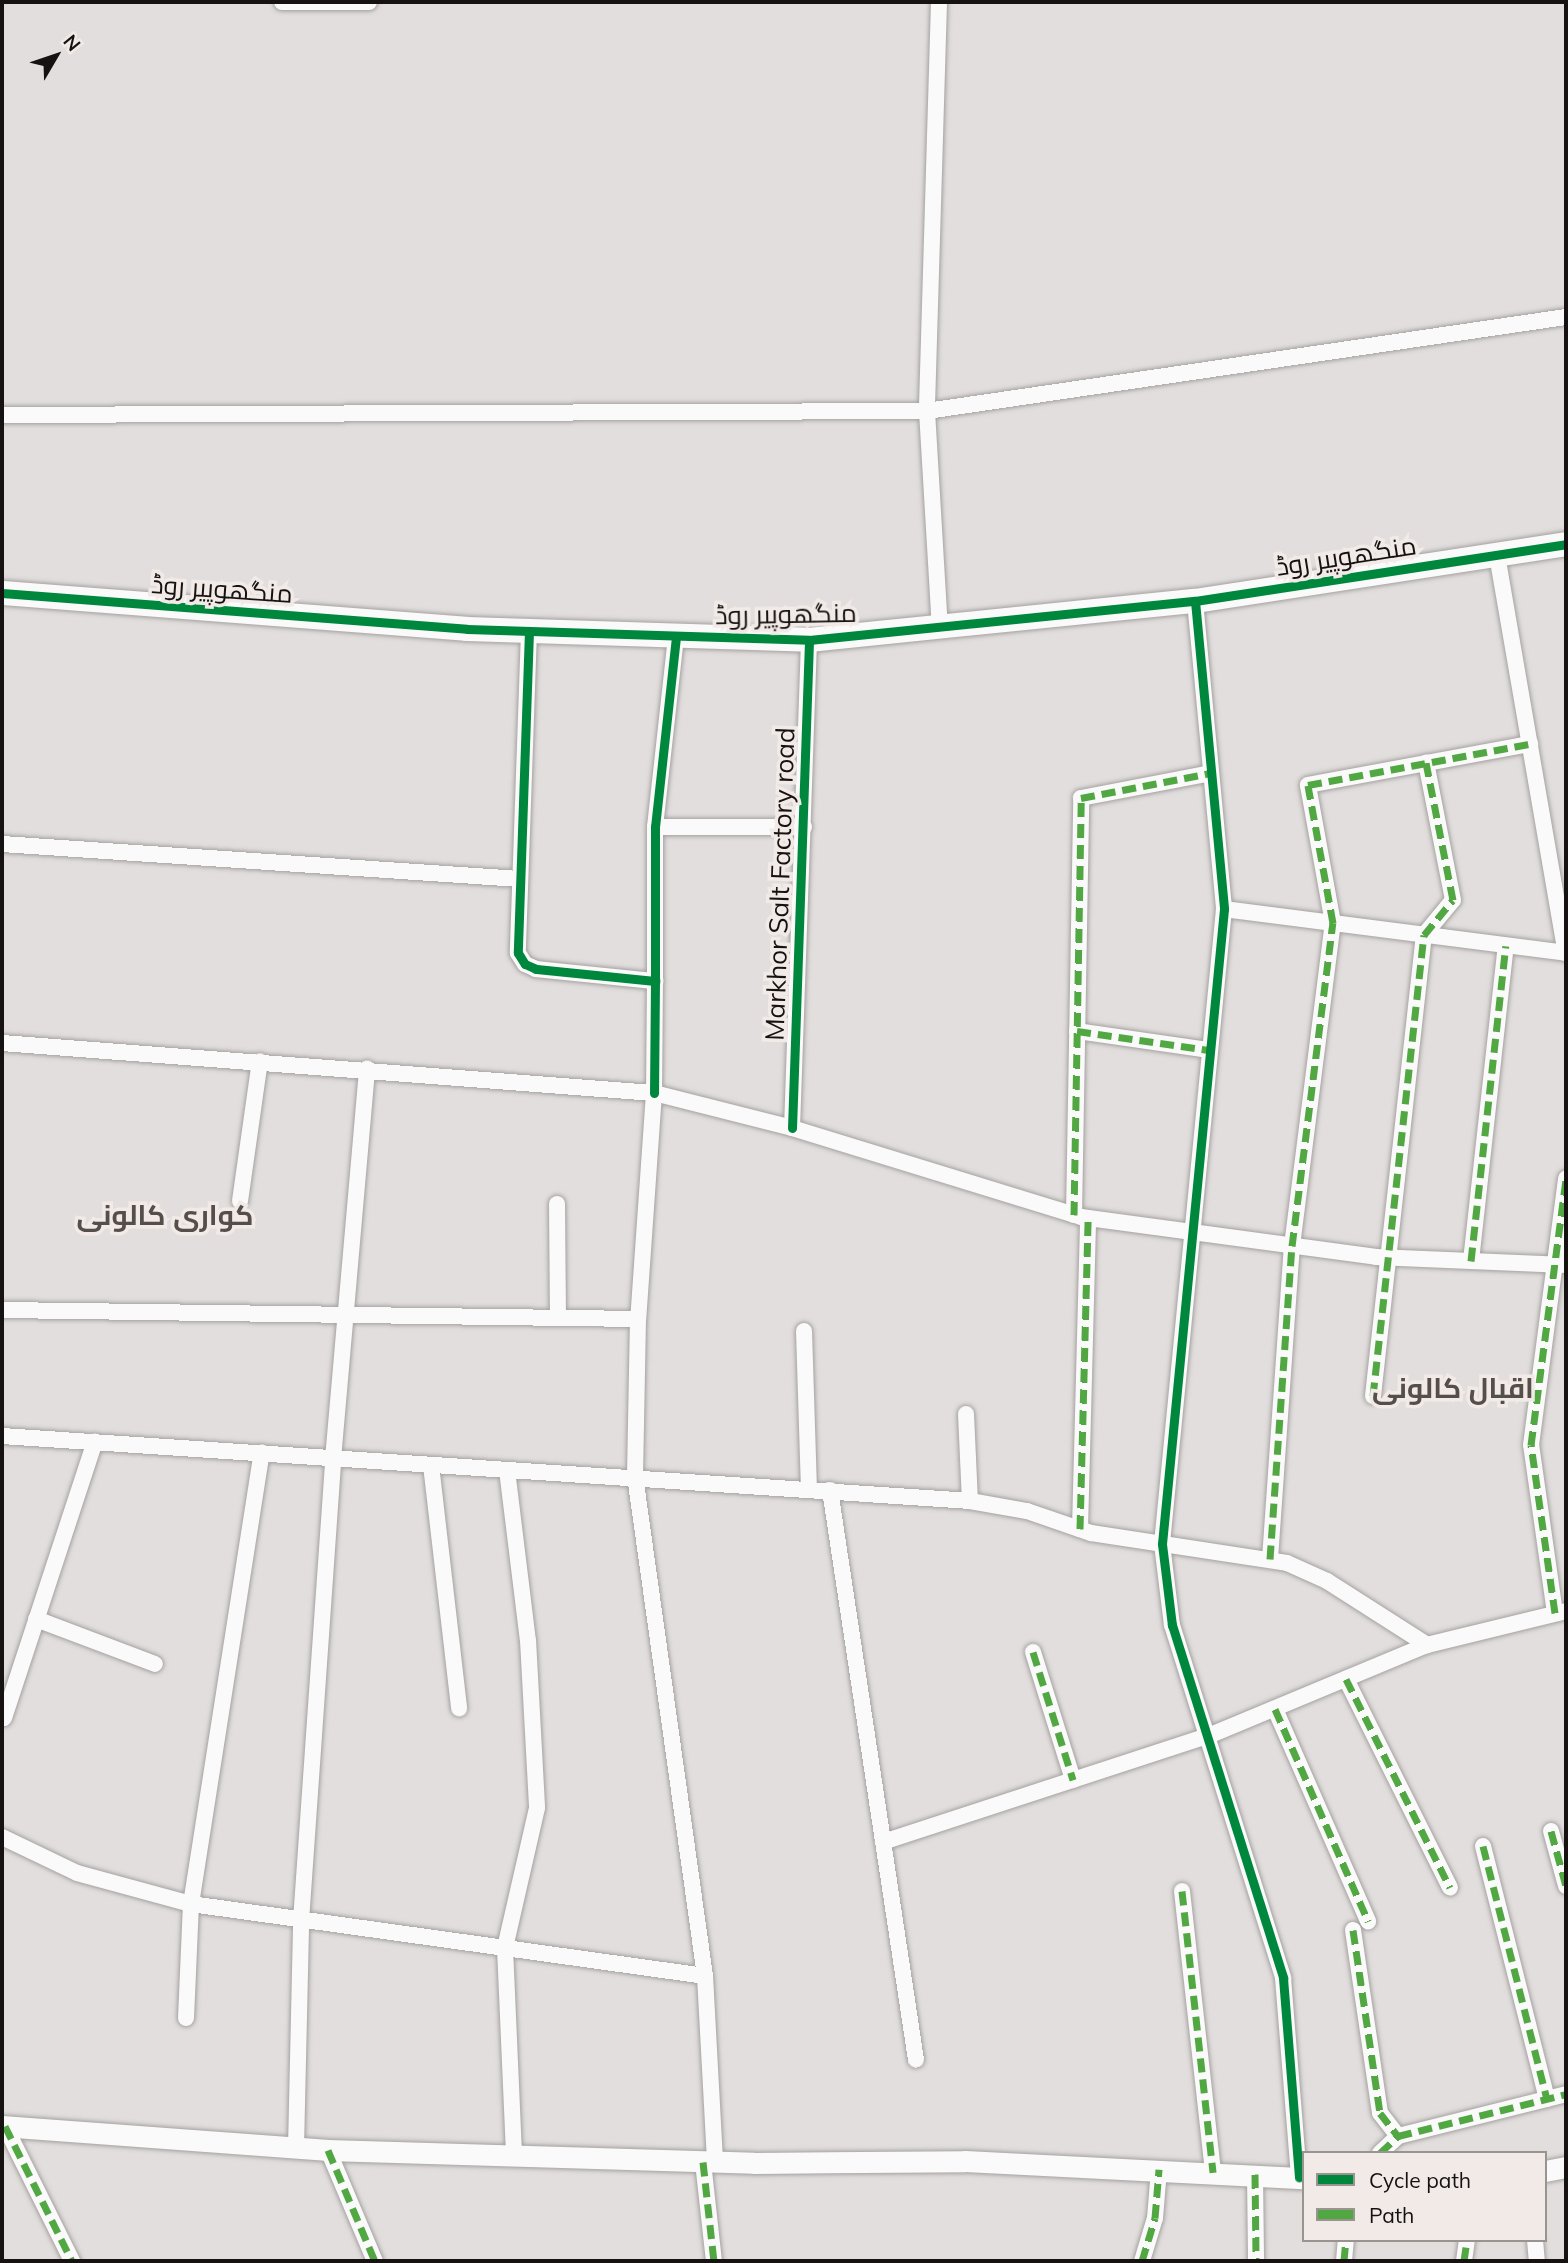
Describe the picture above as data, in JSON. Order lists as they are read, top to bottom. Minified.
{"streets":{"main road":["منگھوپیر روڈ"],"street":["Markhor Salt Factory road"]},"crossings":[["منگھوپیر روڈ","Markhor Salt Factory road"]],"districts":["کواری کالونی","اقبال کالونی"],"legend":["Cycle path","Path"],"north":"top right"}
